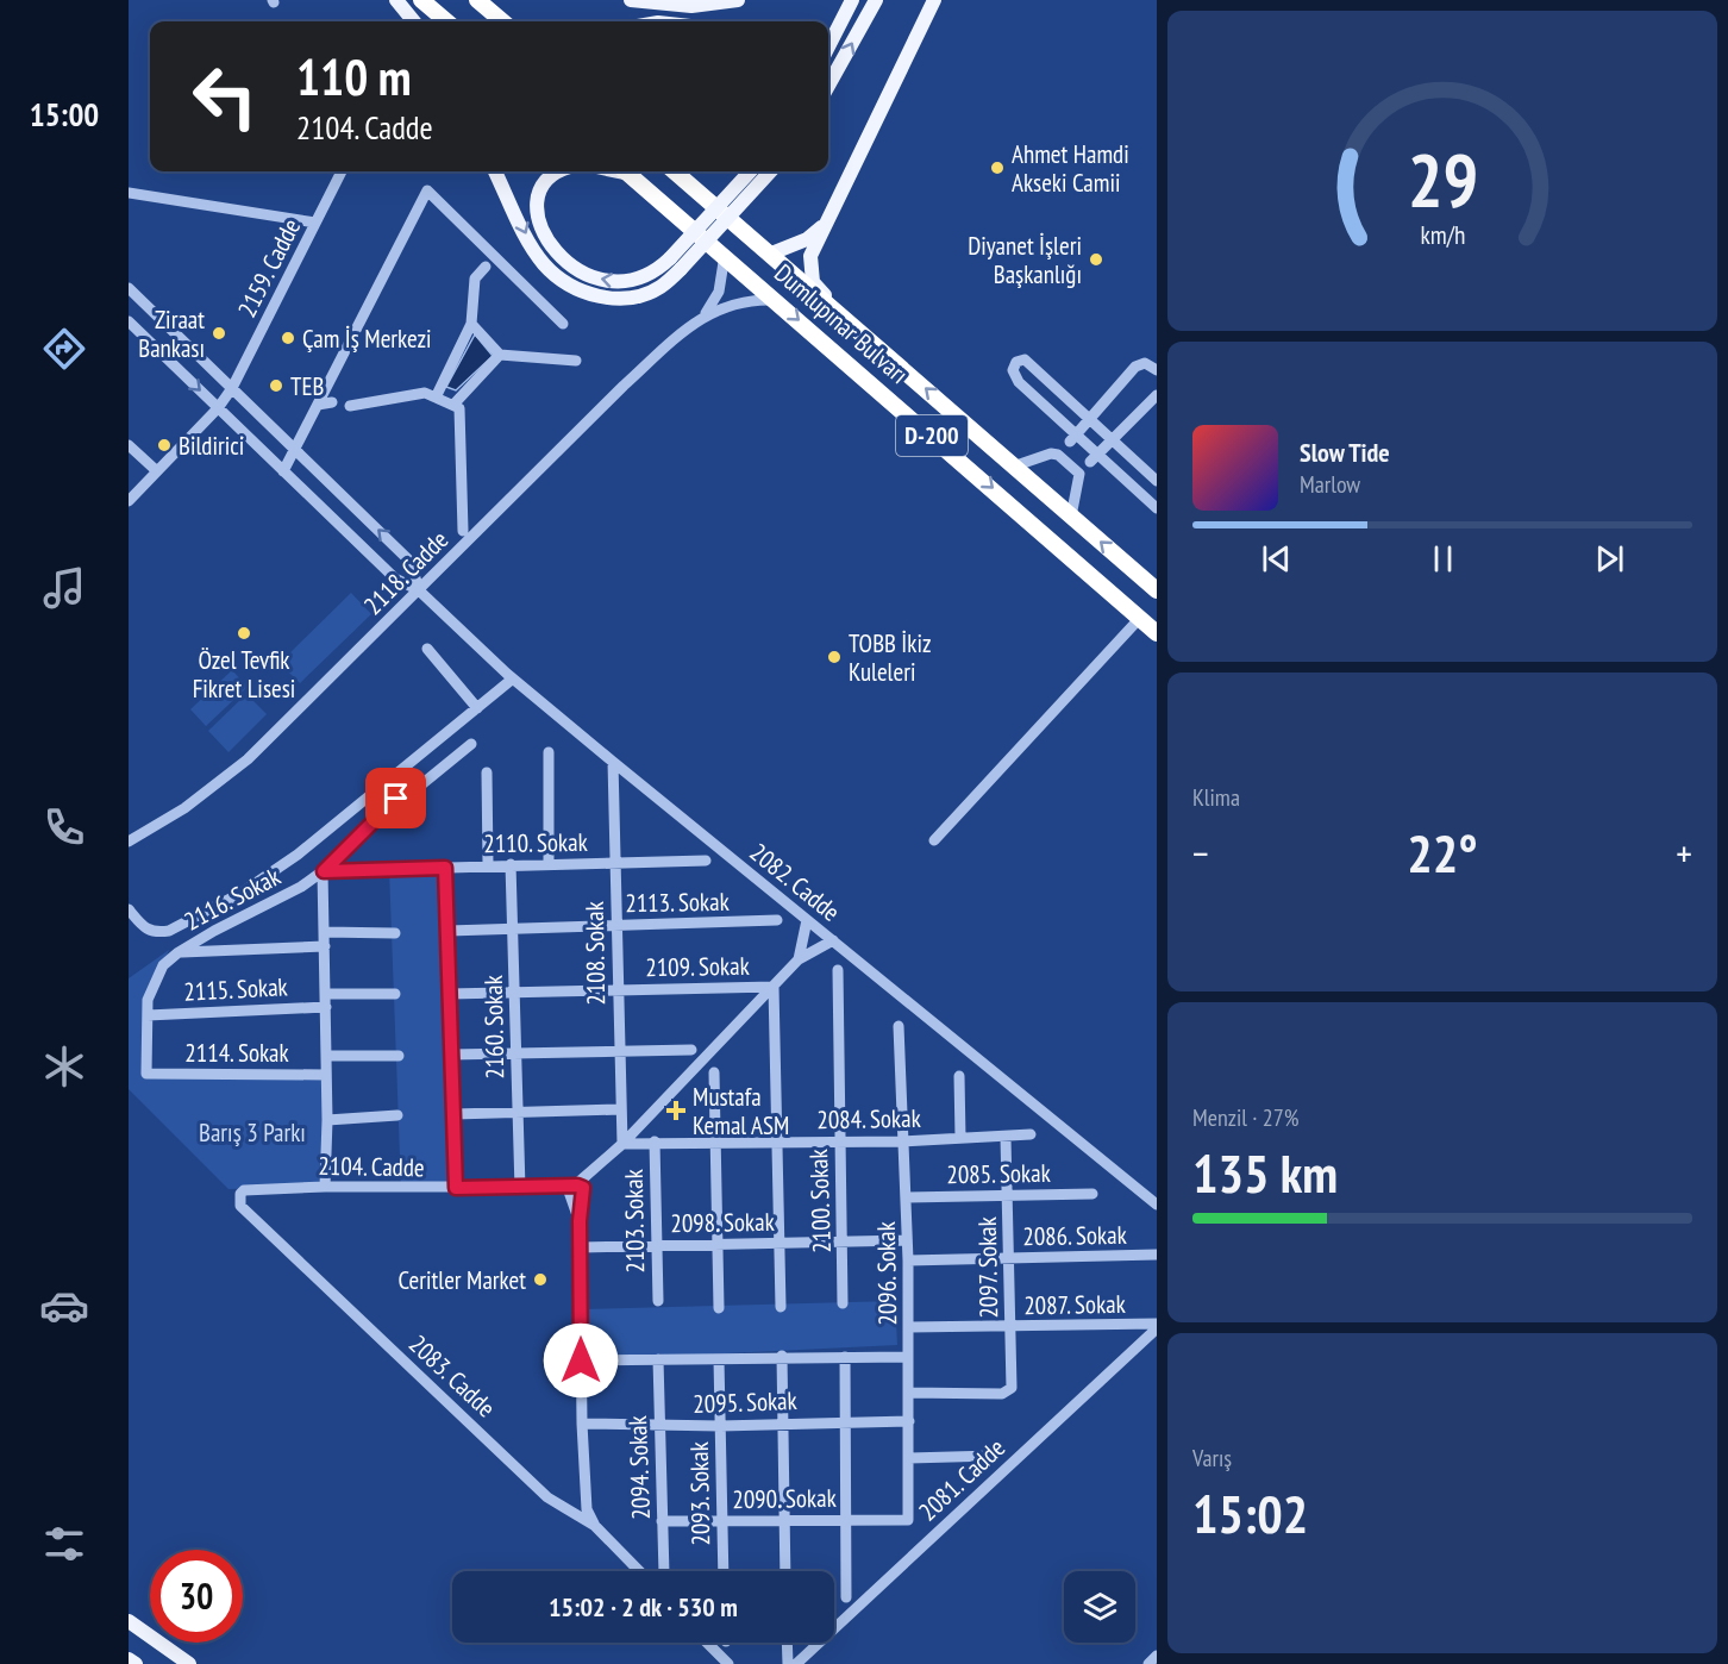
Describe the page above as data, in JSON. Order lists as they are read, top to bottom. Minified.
{"streets":{"highway":["Dumlupınar Bulvarı","D-200"],"street":["2159. Cadde","2118. Cadde","2110. Sokak","2082. Cadde","2116. Sokak","2113. Sokak","2108. Sokak","2109. Sokak","2115. Sokak","2160. Sokak","2114. Sokak","2084. Sokak","2104. Cadde","2085. Sokak","2100. Sokak","2103. Sokak","2098. Sokak","2086. Sokak","2097. Sokak","2096. Sokak","2087. Sokak","2083. Cadde","2095. Sokak","2094. Sokak","2081. Cadde","2093. Sokak","2090. Sokak"]},"crossings":[["2118. Cadde","2082. Cadde"],["2110. Sokak","2116. Sokak"],["2110. Sokak","2108. Sokak"],["2110. Sokak","2160. Sokak"],["2082. Cadde","2108. Sokak"],["2116. Sokak","2115. Sokak"],["2116. Sokak","2114. Sokak"],["2113. Sokak","2108. Sokak"],["2113. Sokak","2160. Sokak"],["2108. Sokak","2109. Sokak"],["2108. Sokak","2084. Sokak"],["2109. Sokak","2160. Sokak"],["2160. Sokak","2104. Cadde"],["2084. Sokak","2100. Sokak"],["2084. Sokak","2103. Sokak"],["2084. Sokak","2097. Sokak"],["2084. Sokak","2096. Sokak"],["2104. Cadde","2083. Cadde"],["2085. Sokak","2097. Sokak"],["2085. Sokak","2096. Sokak"],["2100. Sokak","2098. Sokak"],["2103. Sokak","2098. Sokak"],["2098. Sokak","2096. Sokak"],["2086. Sokak","2097. Sokak"],["2086. Sokak","2096. Sokak"],["2097. Sokak","2096. Sokak"],["2097. Sokak","2087. Sokak"],["2096. Sokak","2087. Sokak"],["2096. Sokak","2095. Sokak"],["2096. Sokak","2090. Sokak"],["2087. Sokak","2081. Cadde"],["2095. Sokak","2094. Sokak"],["2095. Sokak","2093. Sokak"],["2094. Sokak","2090. Sokak"],["2093. Sokak","2090. Sokak"]],"parks":["Barış 3 Parkı"],"places":{"other":["Ahmet Hamdi Akseki Camii","Diyanet İşleri Başkanlığı","Ziraat Bankası","Çam İş Merkezi","TEB","Bildirici","Özel Tevfik Fikret Lisesi","TOBB İkiz Kuleleri","Ceritler Market"],"health":["Mustafa Kemal ASM"]},"page":{"tabs":"15:00","turn":["110 m","2104. Cadde"],"song":["Slow Tide","Marlow"],"tile":["Klima",["Menzil · 27%","135 km"],["Varış","15:02"]],"heat":["−","22°","+"],"limit":"30","trip":"15:02 · 2 dk · 530 m","gauge":["29","km/h"]}}
